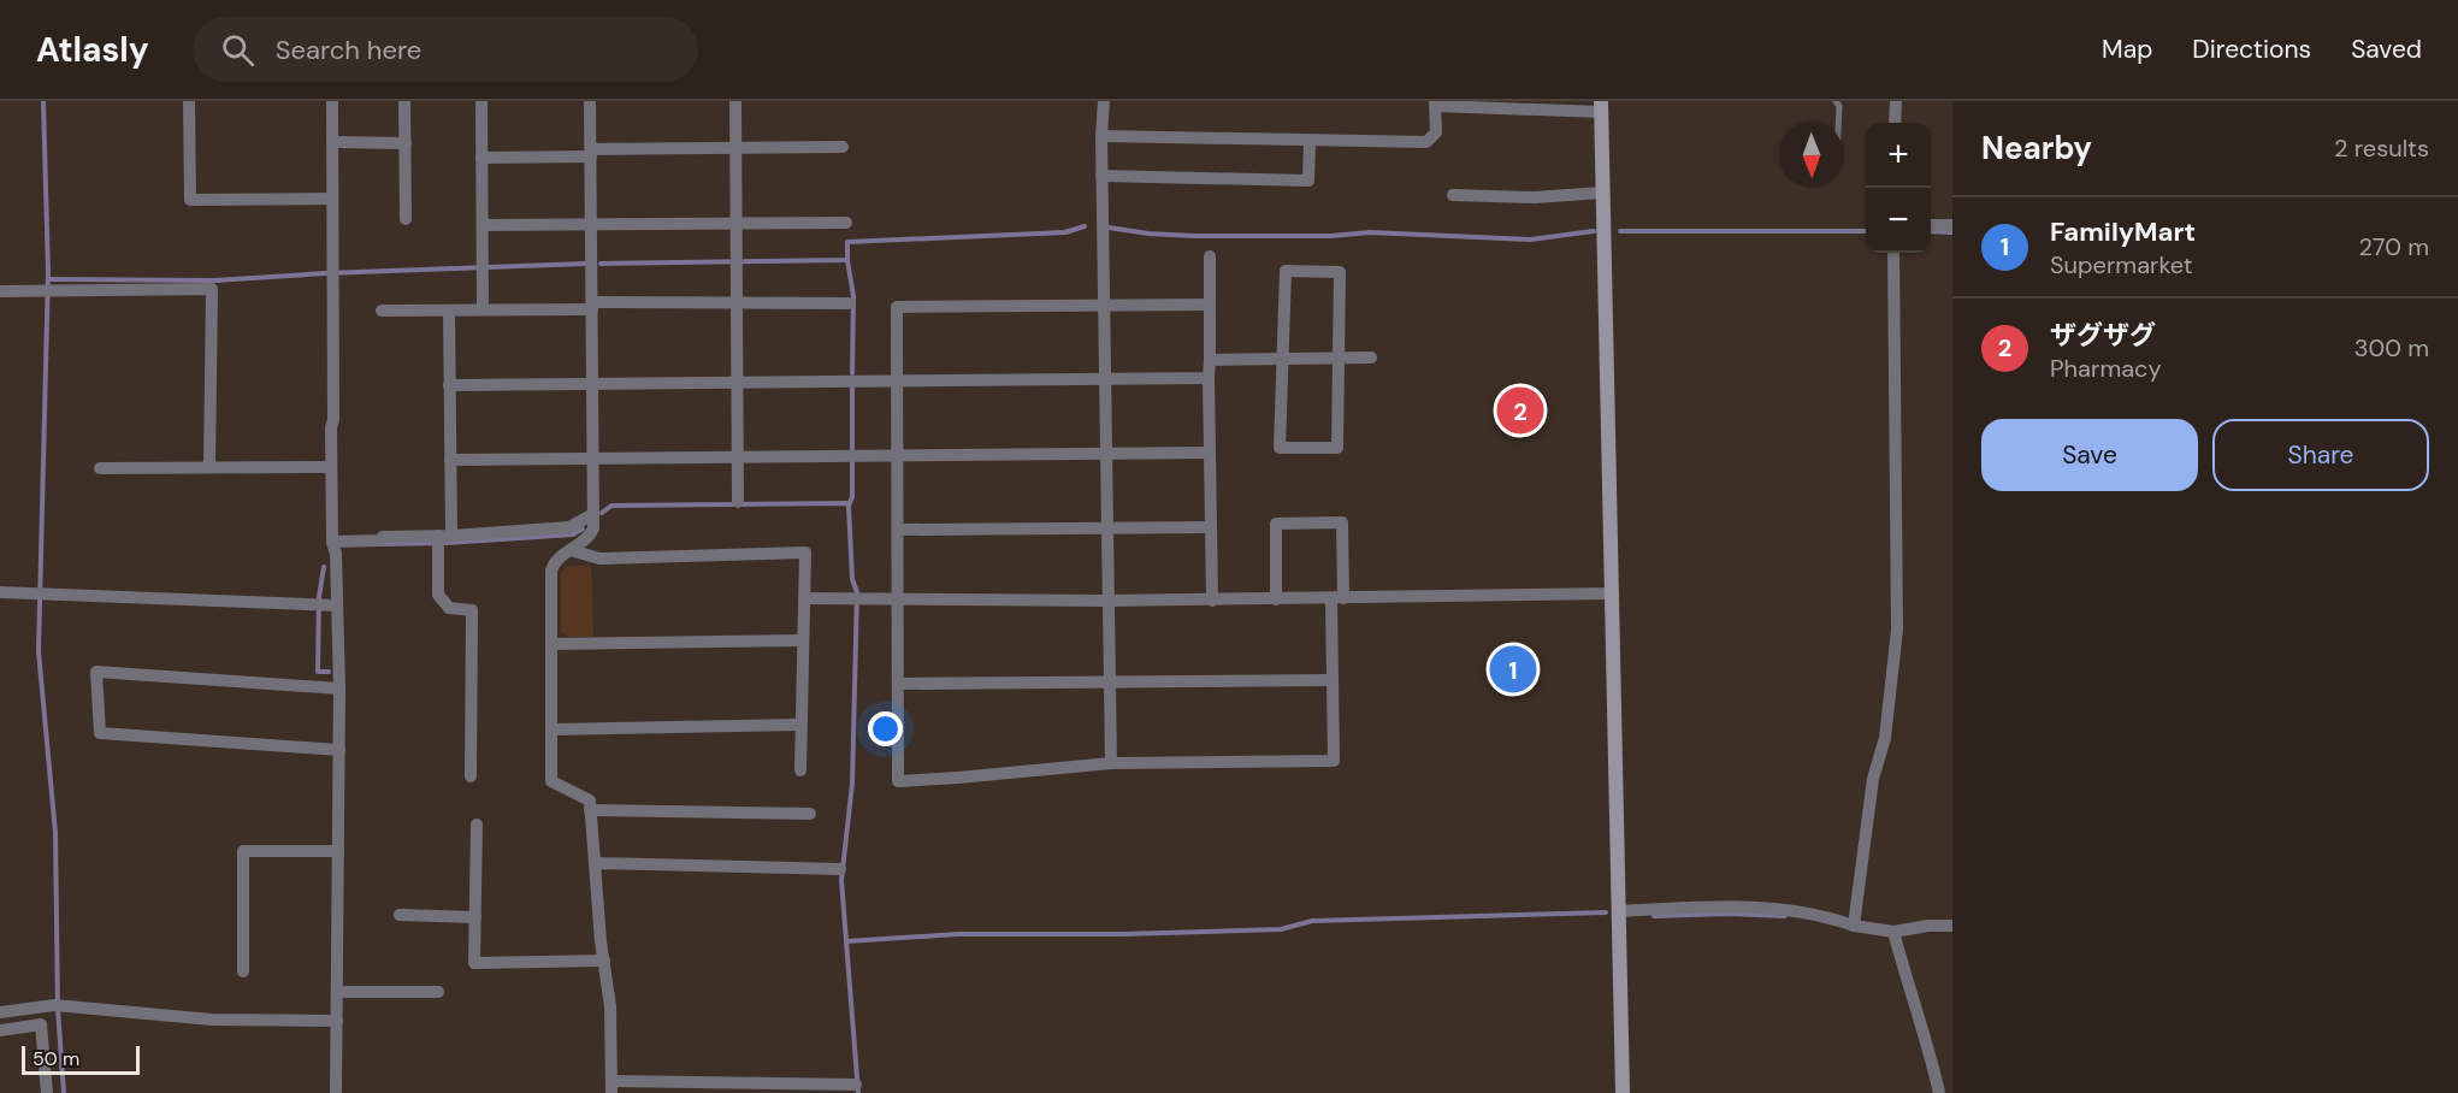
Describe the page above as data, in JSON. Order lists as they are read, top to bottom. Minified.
{"scale_bar":"50 m","north":"bottom","page":{"header":"Atlasly","search":"Search here","nav":["Map","Directions","Saved"],"heading":["Nearby","2 results"],"map_buttons":["+","−"],"list":[{"mark":"1","name":"FamilyMart","note":"Supermarket","value":"270 m"},{"mark":"2","name":"ザグザグ","note":"Pharmacy","value":"300 m"}],"pins":["2","1"],"buttons":["Save","Share"],"scale":"50 m"}}
